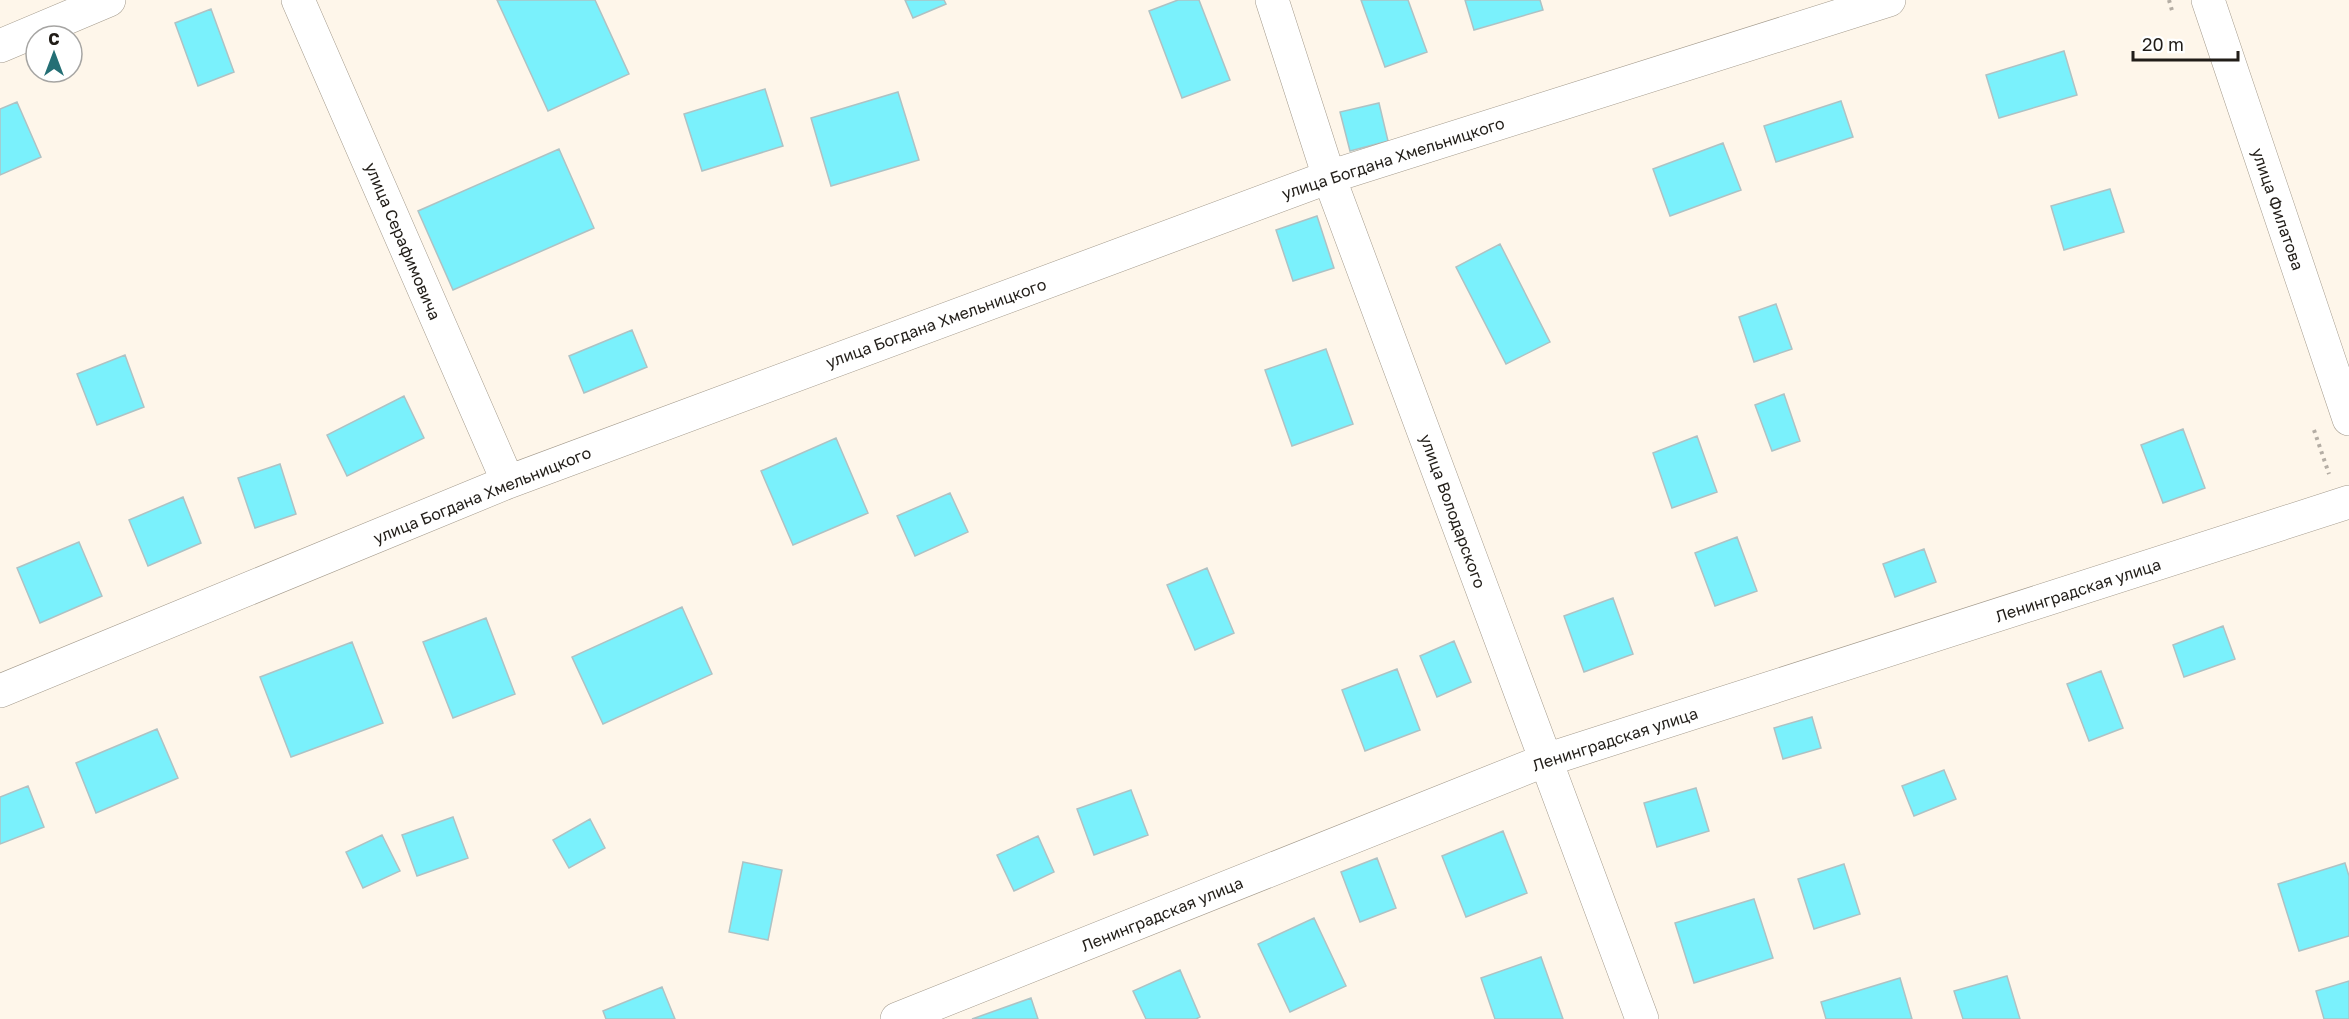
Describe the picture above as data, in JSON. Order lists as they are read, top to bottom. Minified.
{"streets":{"street":["улица Богдана Хмельницкого","улица Филатова","улица Серафимовича","улица Володарского","Ленинградская улица"]},"crossings":[["улица Богдана Хмельницкого","улица Серафимовича"],["улица Богдана Хмельницкого","улица Володарского"],["улица Володарского","Ленинградская улица"]],"scale_bar":"20 m","north":"top"}
